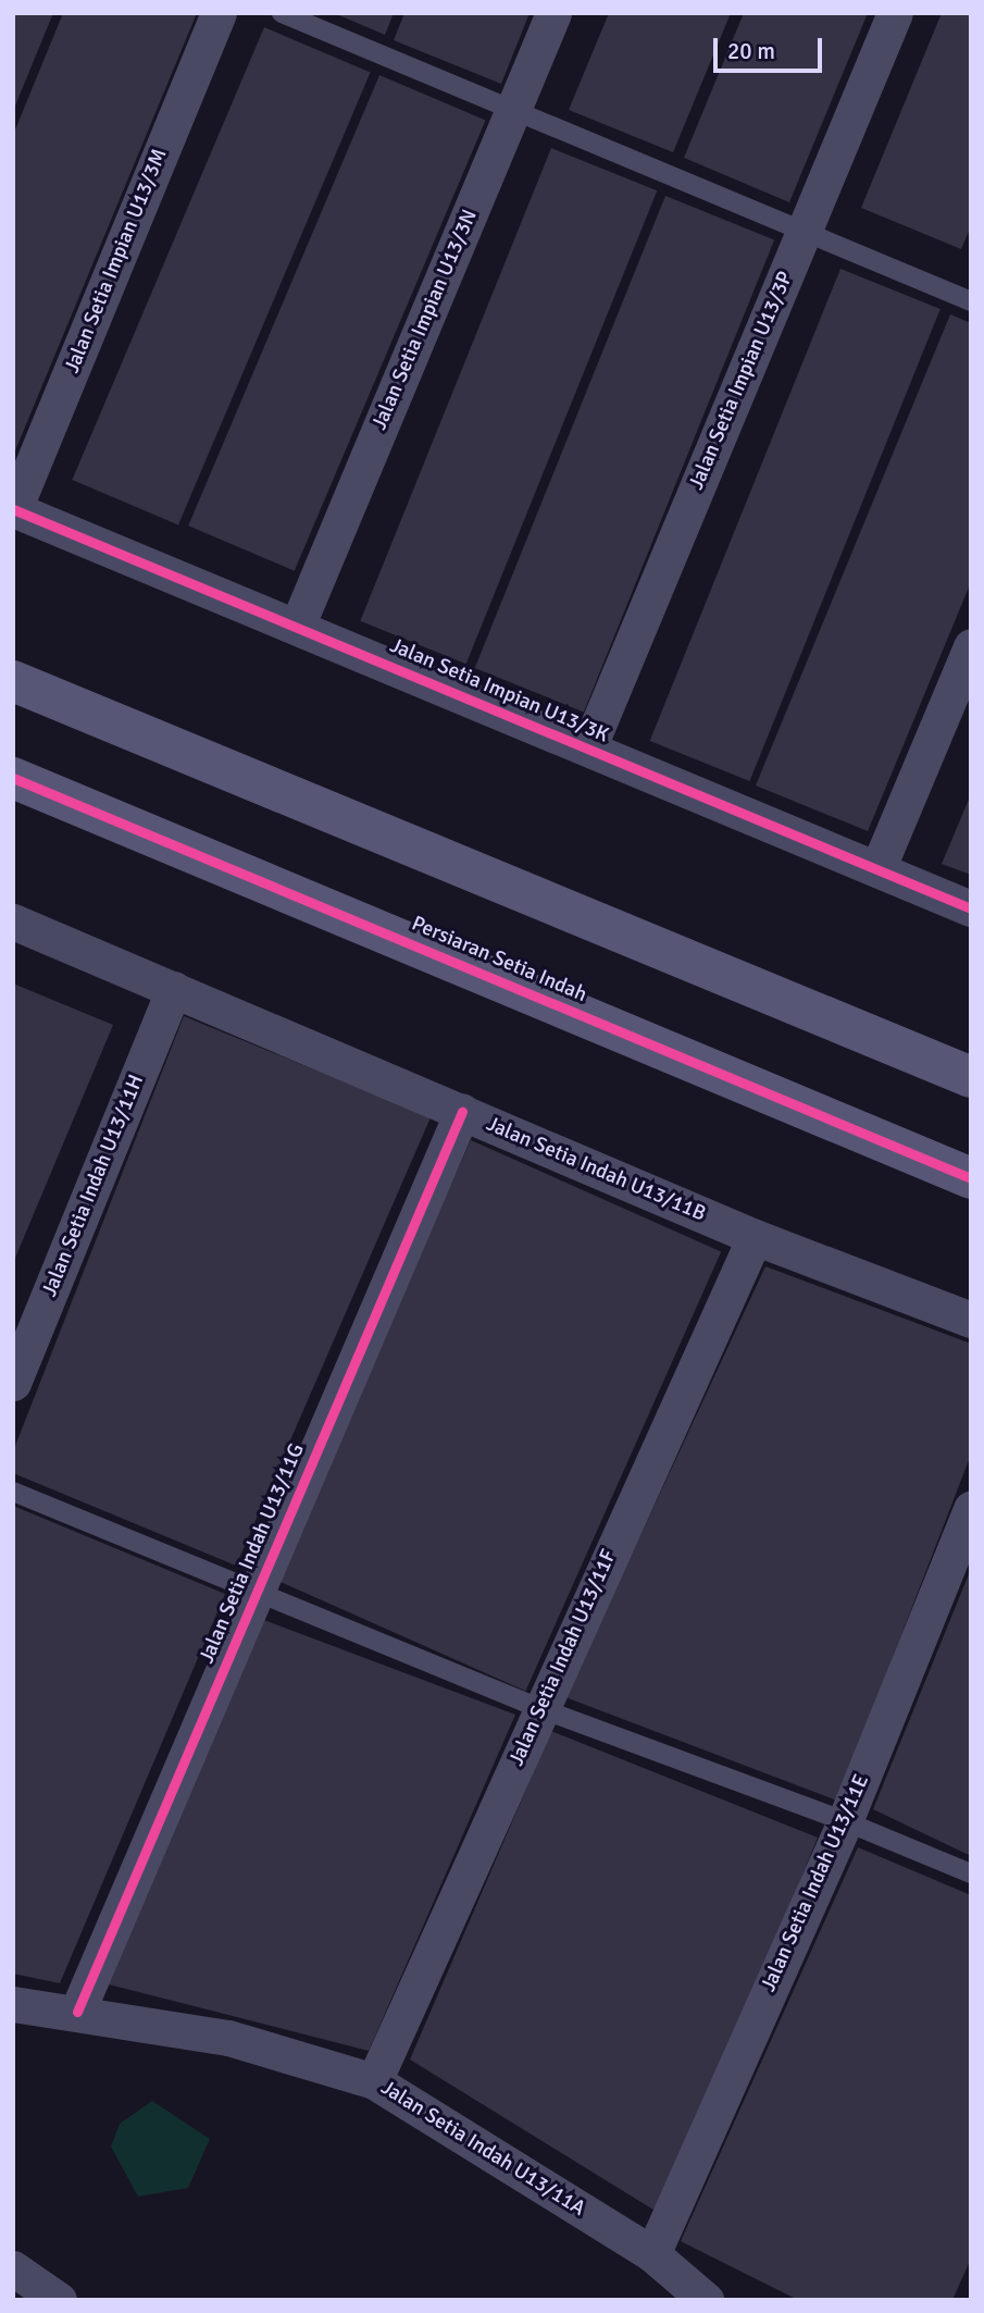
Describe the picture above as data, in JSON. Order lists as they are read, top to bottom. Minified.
{"streets":{"street":["Jalan Setia Impian U13/3M","Jalan Setia Impian U13/3N","Jalan Setia Impian U13/3P","Jalan Setia Impian U13/3K","Persiaran Setia Indah","Jalan Setia Indah U13/11B","Jalan Setia Indah U13/11H","Jalan Setia Indah U13/11G","Jalan Setia Indah U13/11F","Jalan Setia Indah U13/11E","Jalan Setia Indah U13/11A"]},"crossings":[["Jalan Setia Impian U13/3M","Jalan Setia Impian U13/3K"],["Jalan Setia Impian U13/3N","Jalan Setia Impian U13/3K"],["Jalan Setia Impian U13/3P","Jalan Setia Impian U13/3K"],["Jalan Setia Indah U13/11B","Jalan Setia Indah U13/11H"],["Jalan Setia Indah U13/11B","Jalan Setia Indah U13/11G"],["Jalan Setia Indah U13/11B","Jalan Setia Indah U13/11F"],["Jalan Setia Indah U13/11G","Jalan Setia Indah U13/11A"],["Jalan Setia Indah U13/11F","Jalan Setia Indah U13/11A"],["Jalan Setia Indah U13/11E","Jalan Setia Indah U13/11A"]],"scale_bar":"20 m"}
